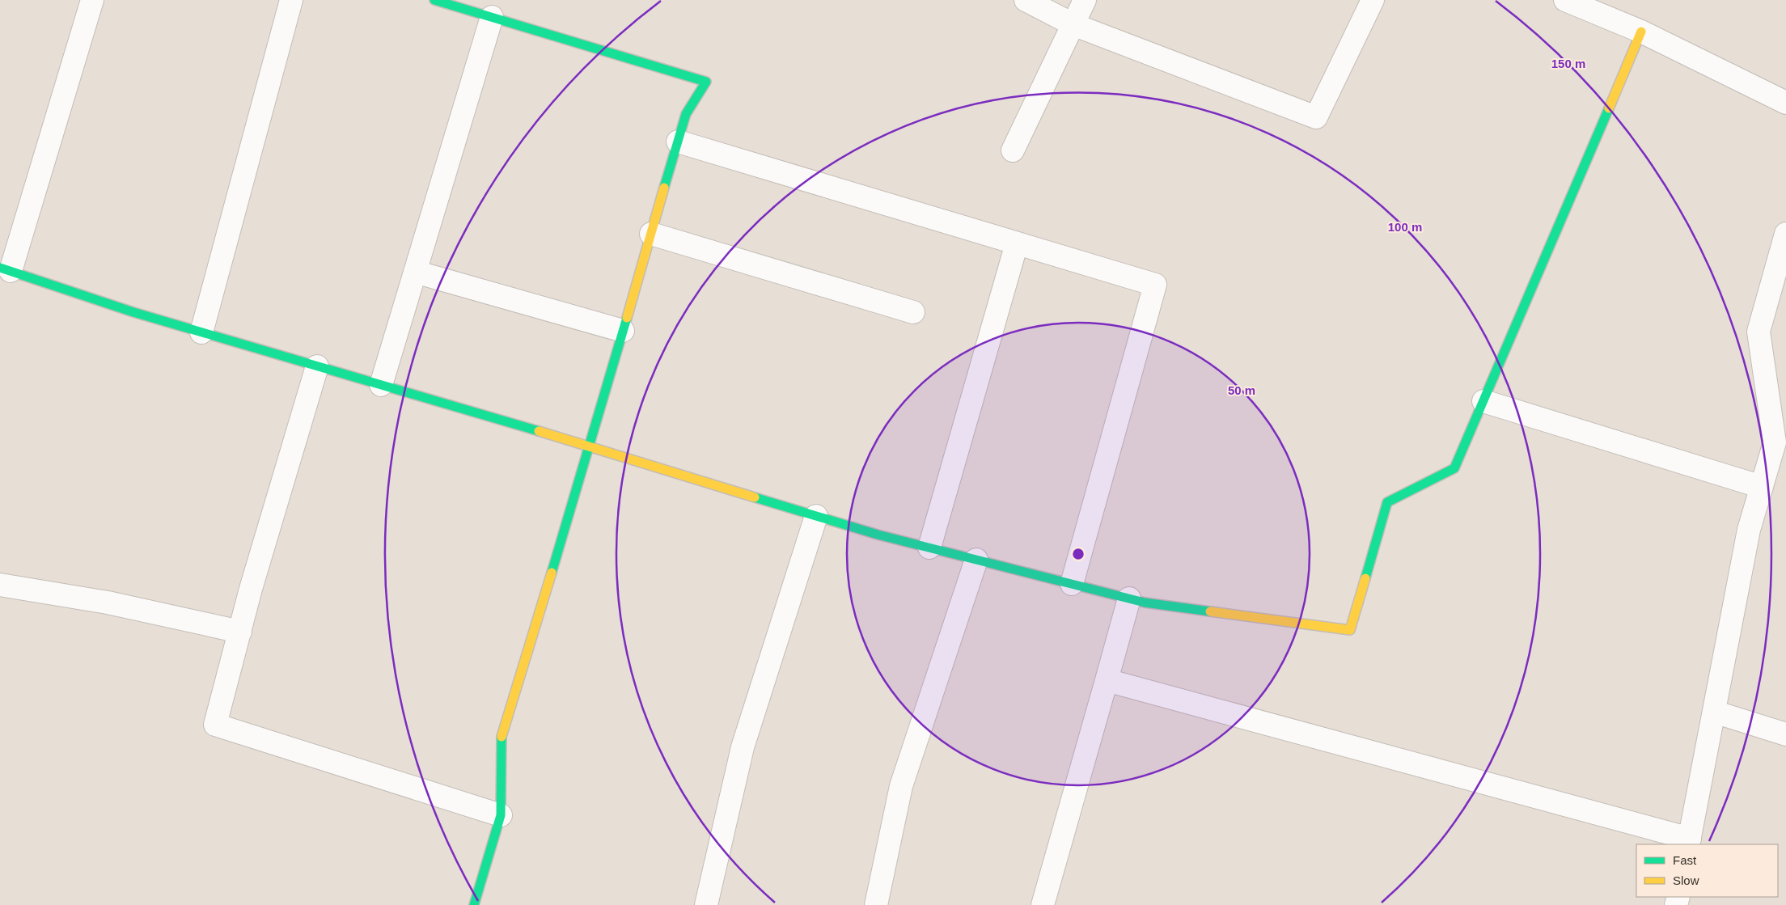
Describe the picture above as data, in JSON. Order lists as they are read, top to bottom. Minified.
{"legend":["Fast","Slow"],"rings":["150 m","100 m","50 m"]}
